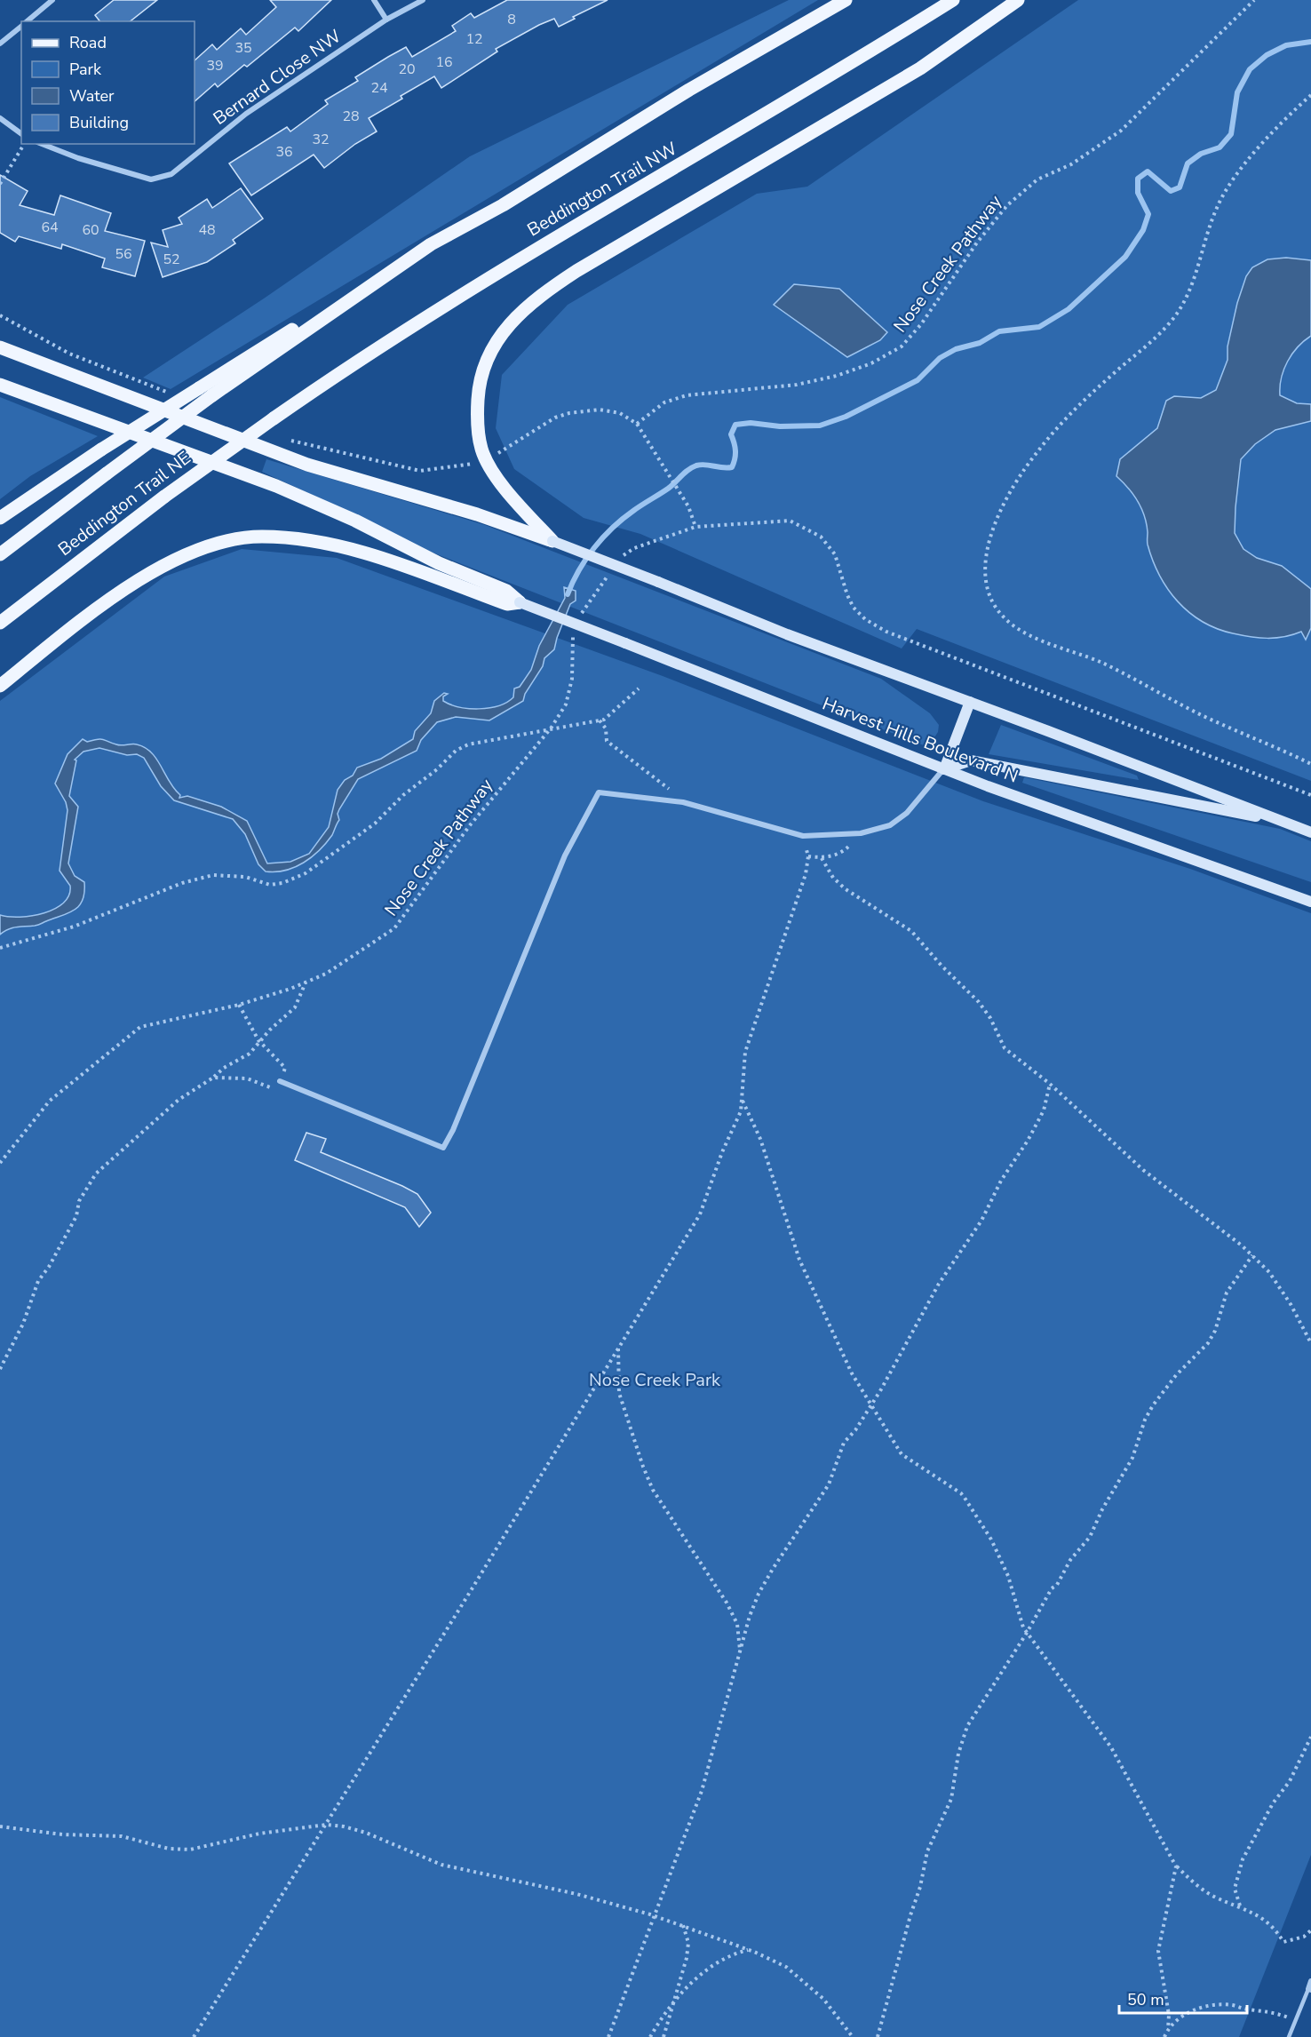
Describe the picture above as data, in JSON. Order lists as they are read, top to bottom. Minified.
{"streets":{"main road":["Beddington Trail NW","Beddington Trail NE","Harvest Hills Boulevard N"],"street":["Bernard Close NW"],"path":["Nose Creek Pathway"]},"crossings":[["Beddington Trail NW","Beddington Trail NE"]],"parks":["Nose Creek Park"],"house_numbers":["8","12","35","16","39","20","24","28","32","36","64","60","48","56","52"],"legend":["Road","Park","Water","Building"],"scale_bar":"50 m"}
